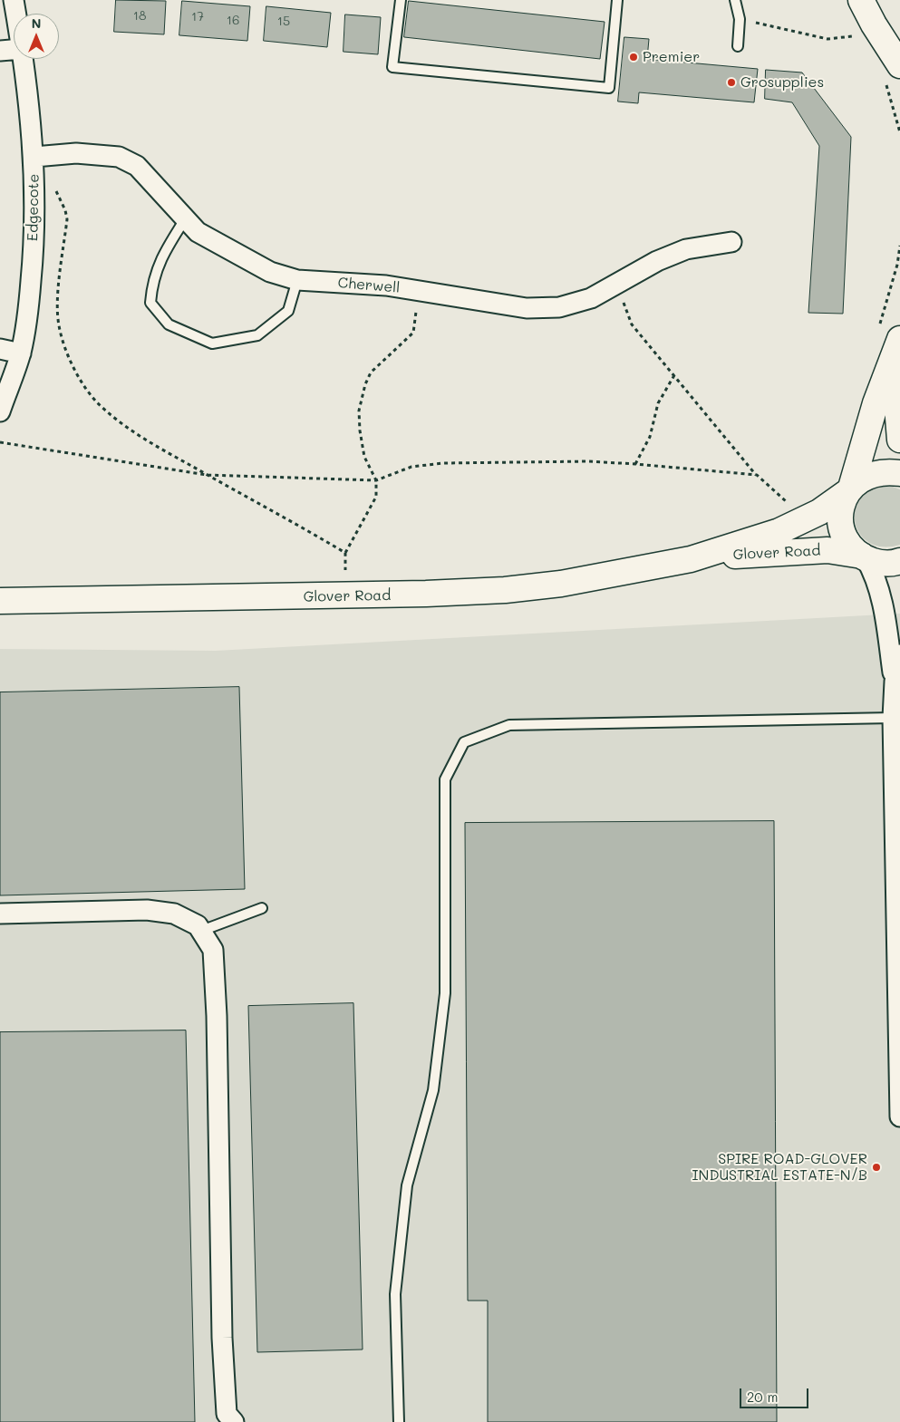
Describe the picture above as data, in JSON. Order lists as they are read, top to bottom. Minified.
{"streets":{"main road":["Glover Road"],"street":["Edgecote","Cherwell"]},"crossings":[["Edgecote","Cherwell"]],"places":["Premier","Grosupplies","SPIRE ROAD-GLOVER INDUSTRIAL ESTATE-N/B"],"house_numbers":["18","17","16","15"],"scale_bar":"20 m","north":"top"}
